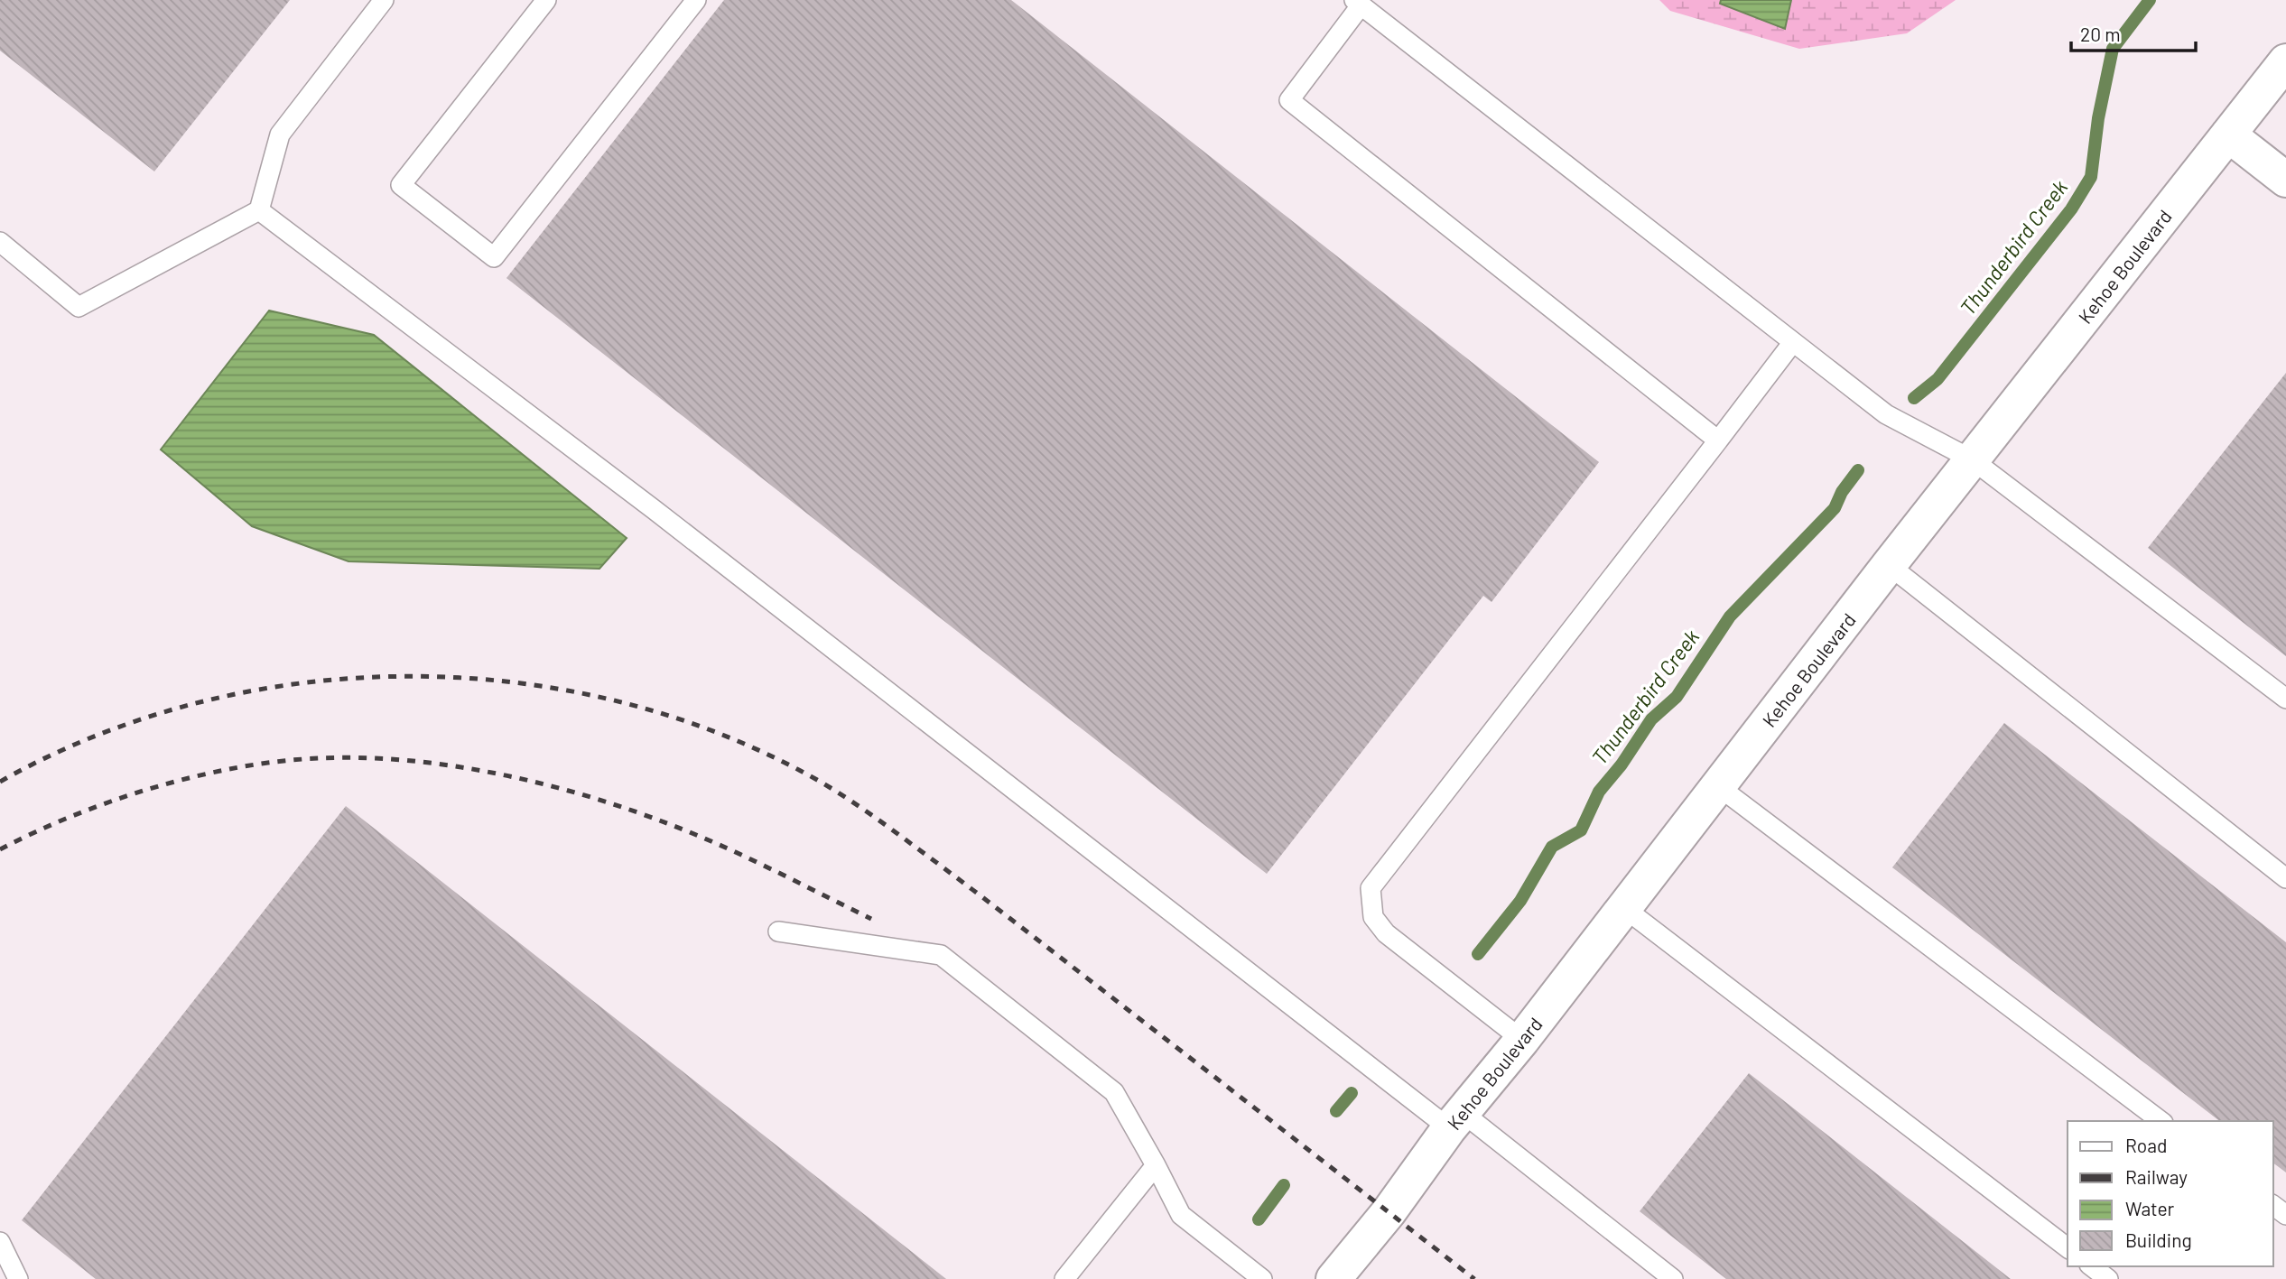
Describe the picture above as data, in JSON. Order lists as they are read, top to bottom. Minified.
{"streets":{"street":["Kehoe Boulevard"]},"water":["Thunderbird Creek"],"legend":["Road","Railway","Water","Building"],"scale_bar":"20 m"}
